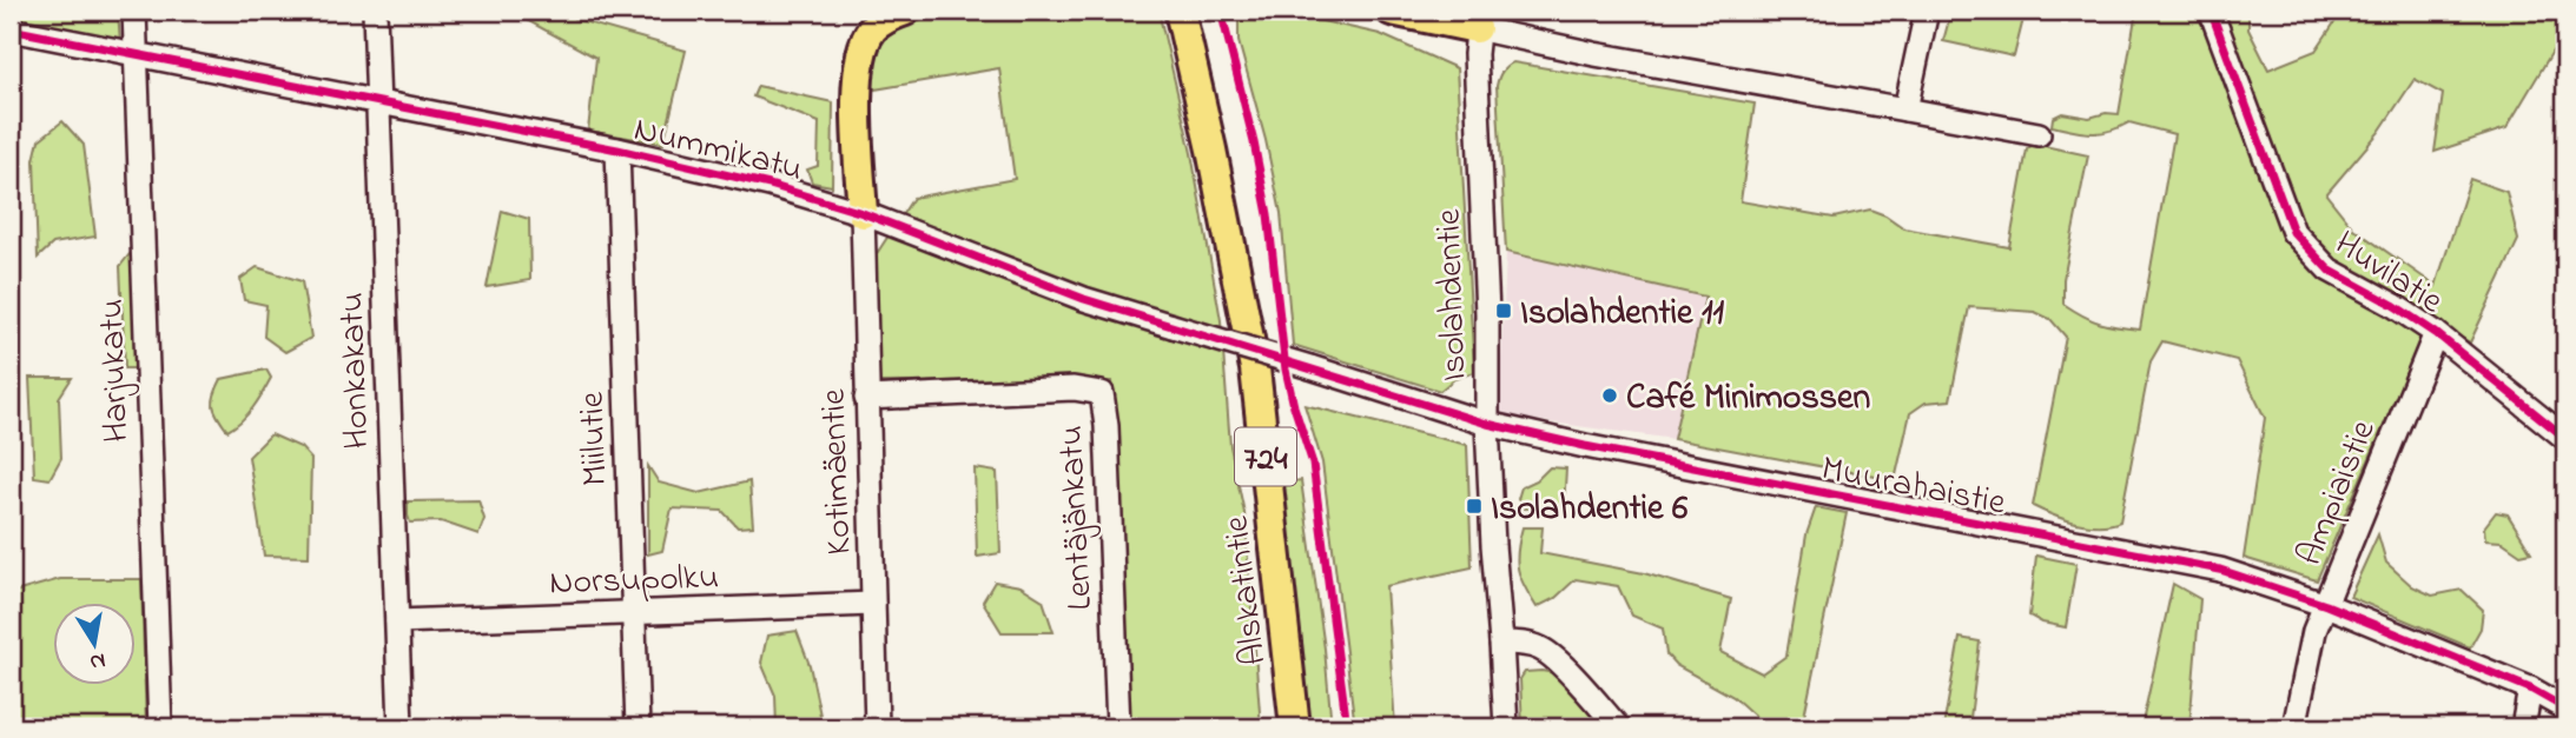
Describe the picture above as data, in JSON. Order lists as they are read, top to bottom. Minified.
{"streets":{"main road":["724","Alskatintie"],"street":["Nummikatu","Huvilatie","Isolahdentie","Harjukatu","Honkakatu","Miilutie","Kotimäentie","Muurahaistie","Ampiaistie","Lentäjänkatu","Norsupolku"]},"crossings":[["Nummikatu","Isolahdentie"],["Nummikatu","Harjukatu"],["Nummikatu","Honkakatu"],["Nummikatu","Miilutie"],["Nummikatu","Kotimäentie"],["Nummikatu","Muurahaistie"],["Huvilatie","Ampiaistie"],["Isolahdentie","Muurahaistie"],["Honkakatu","Norsupolku"],["Miilutie","Norsupolku"],["Kotimäentie","Lentäjänkatu"],["Kotimäentie","Norsupolku"],["Muurahaistie","Ampiaistie"]],"places":{"transit":["Isolahdentie 11","Isolahdentie 6"],"other":["Café Minimossen"]},"north":"bottom"}
